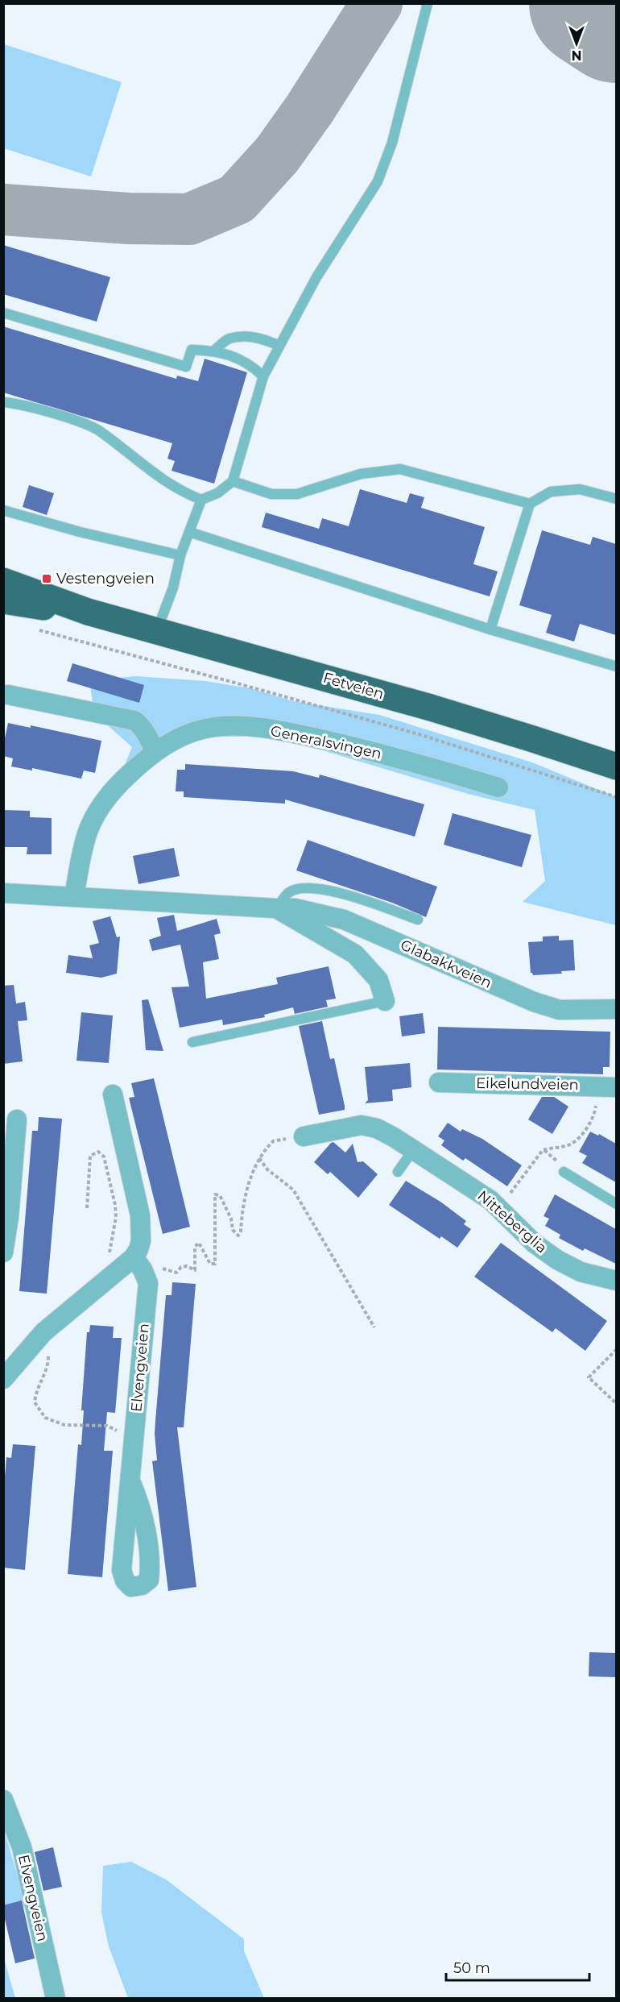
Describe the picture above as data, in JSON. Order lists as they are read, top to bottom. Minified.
{"streets":{"highway":["Fetveien"],"street":["Generalsvingen","Glabakkveien","Eikelundveien","Nitteberglia","Elvengveien"]},"crossings":[["Generalsvingen","Glabakkveien"]],"places":{"transit":["Vestengveien"]},"scale_bar":"50 m","north":"bottom"}
